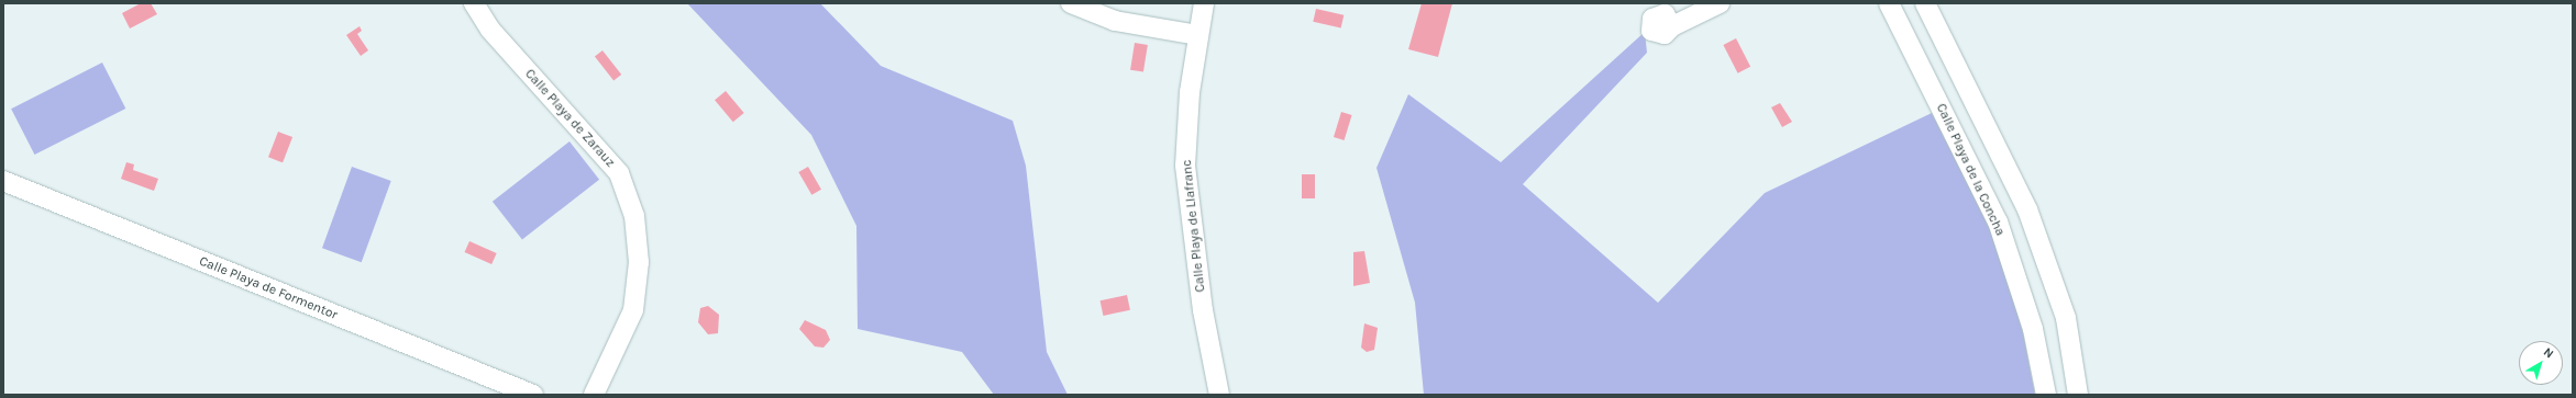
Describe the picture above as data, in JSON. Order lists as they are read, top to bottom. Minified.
{"streets":{"street":["Calle Playa de Zarauz","Calle Playa de la Concha","Calle Playa de Llafranc","Calle Playa de Formentor"]},"north":"top right"}
